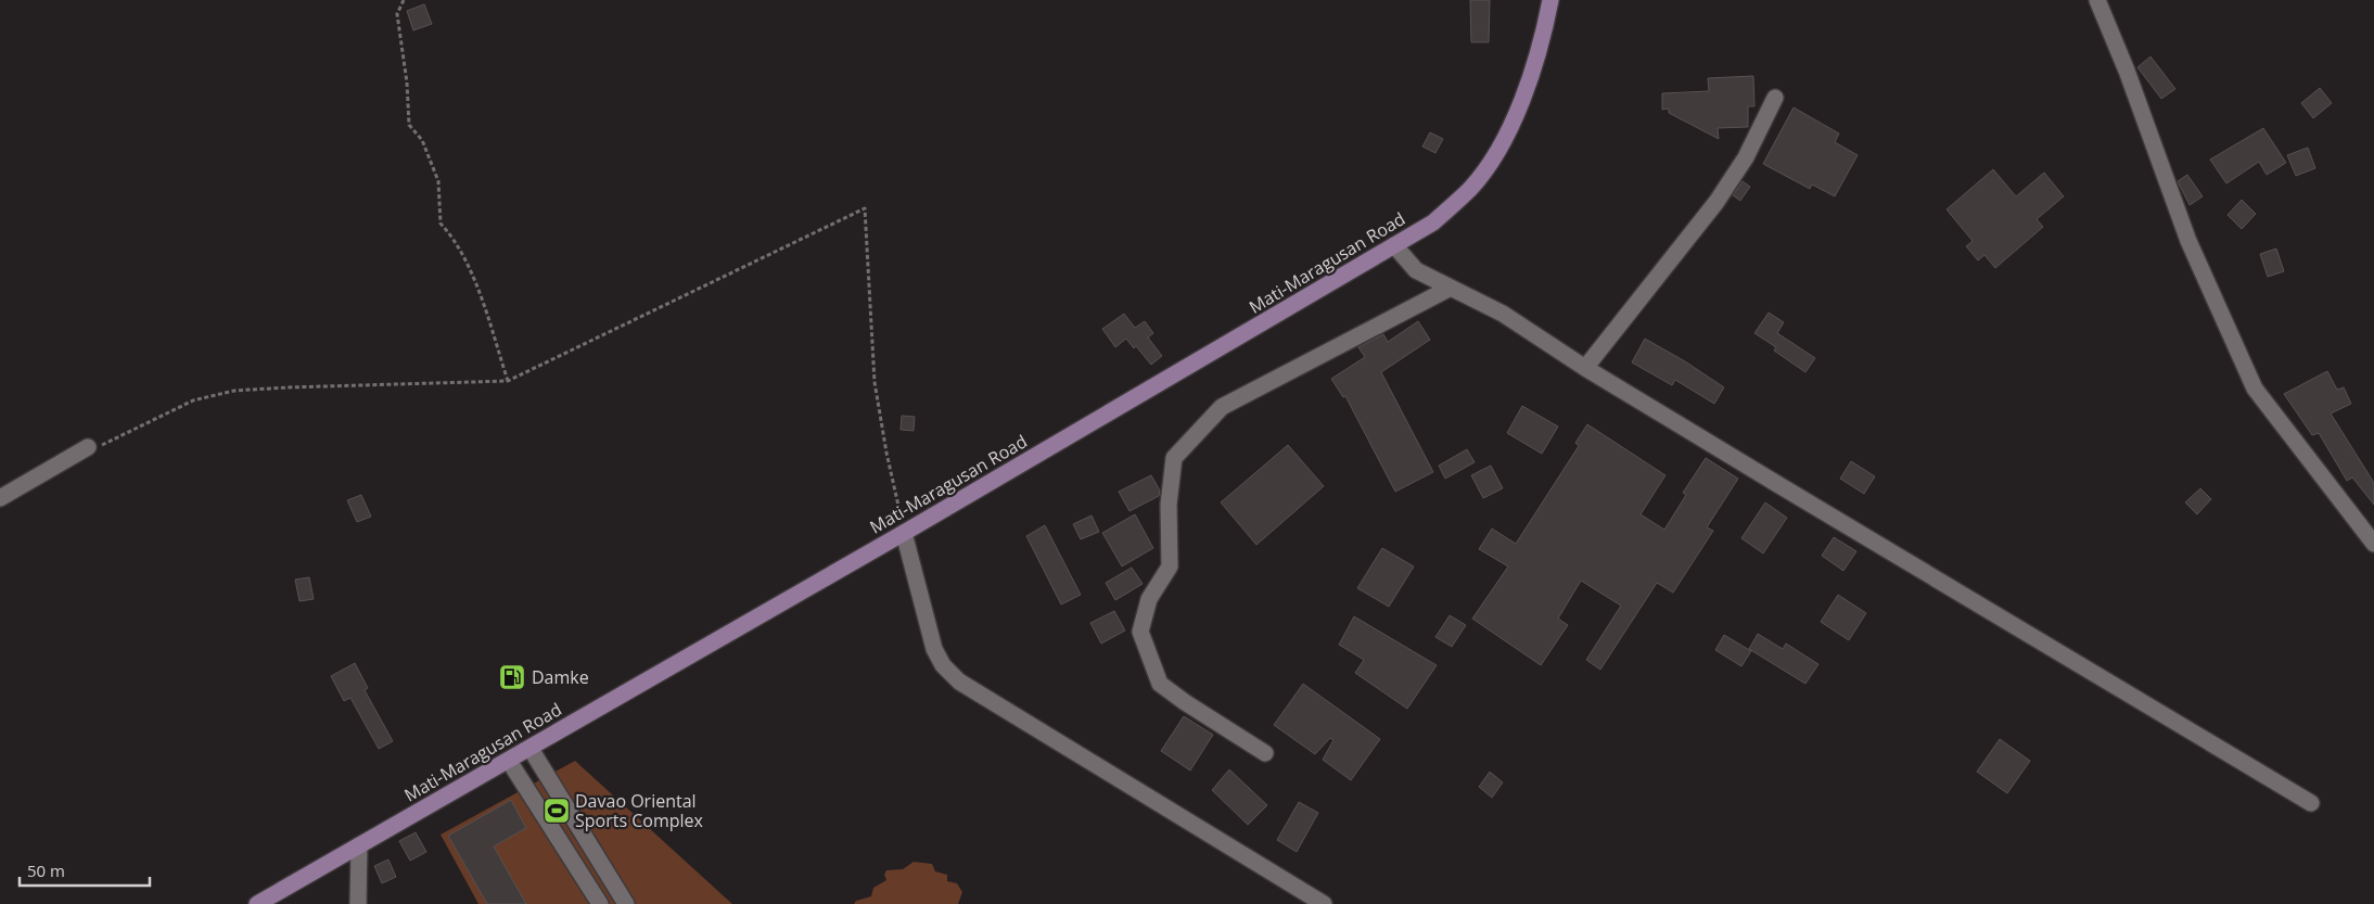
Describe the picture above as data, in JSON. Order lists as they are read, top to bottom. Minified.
{"streets":{"main road":["Mati-Maragusan Road"]},"places":{"fuel station":["Damke"],"sports":["Davao Oriental Sports Complex"]},"scale_bar":"50 m"}
